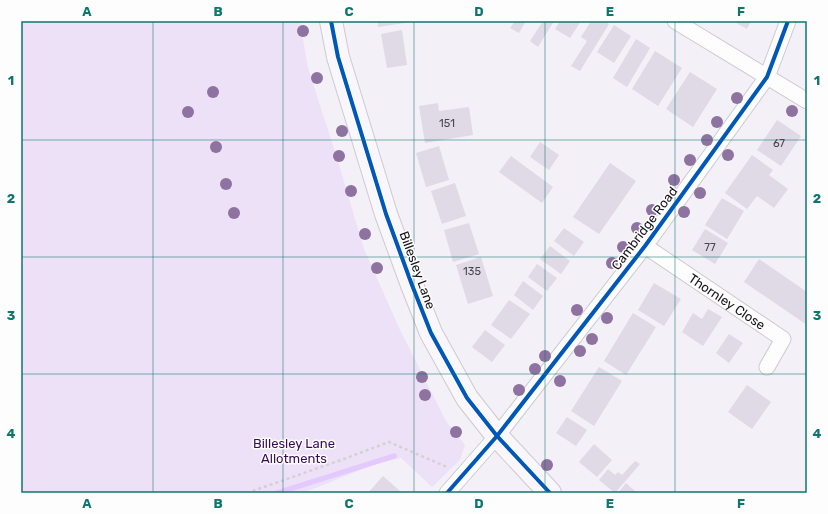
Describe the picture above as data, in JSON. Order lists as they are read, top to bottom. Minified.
{"streets":{"street":["Cambridge Road","Billesley Lane","Thornley Close"]},"crossings":[["Cambridge Road","Billesley Lane"],["Cambridge Road","Thornley Close"]],"parks":["Billesley Lane Allotments"],"house_numbers":["151","67","77","135"],"grid":{"columns":["A","B","C","D","E","F"],"rows":["1","2","3","4"]}}
